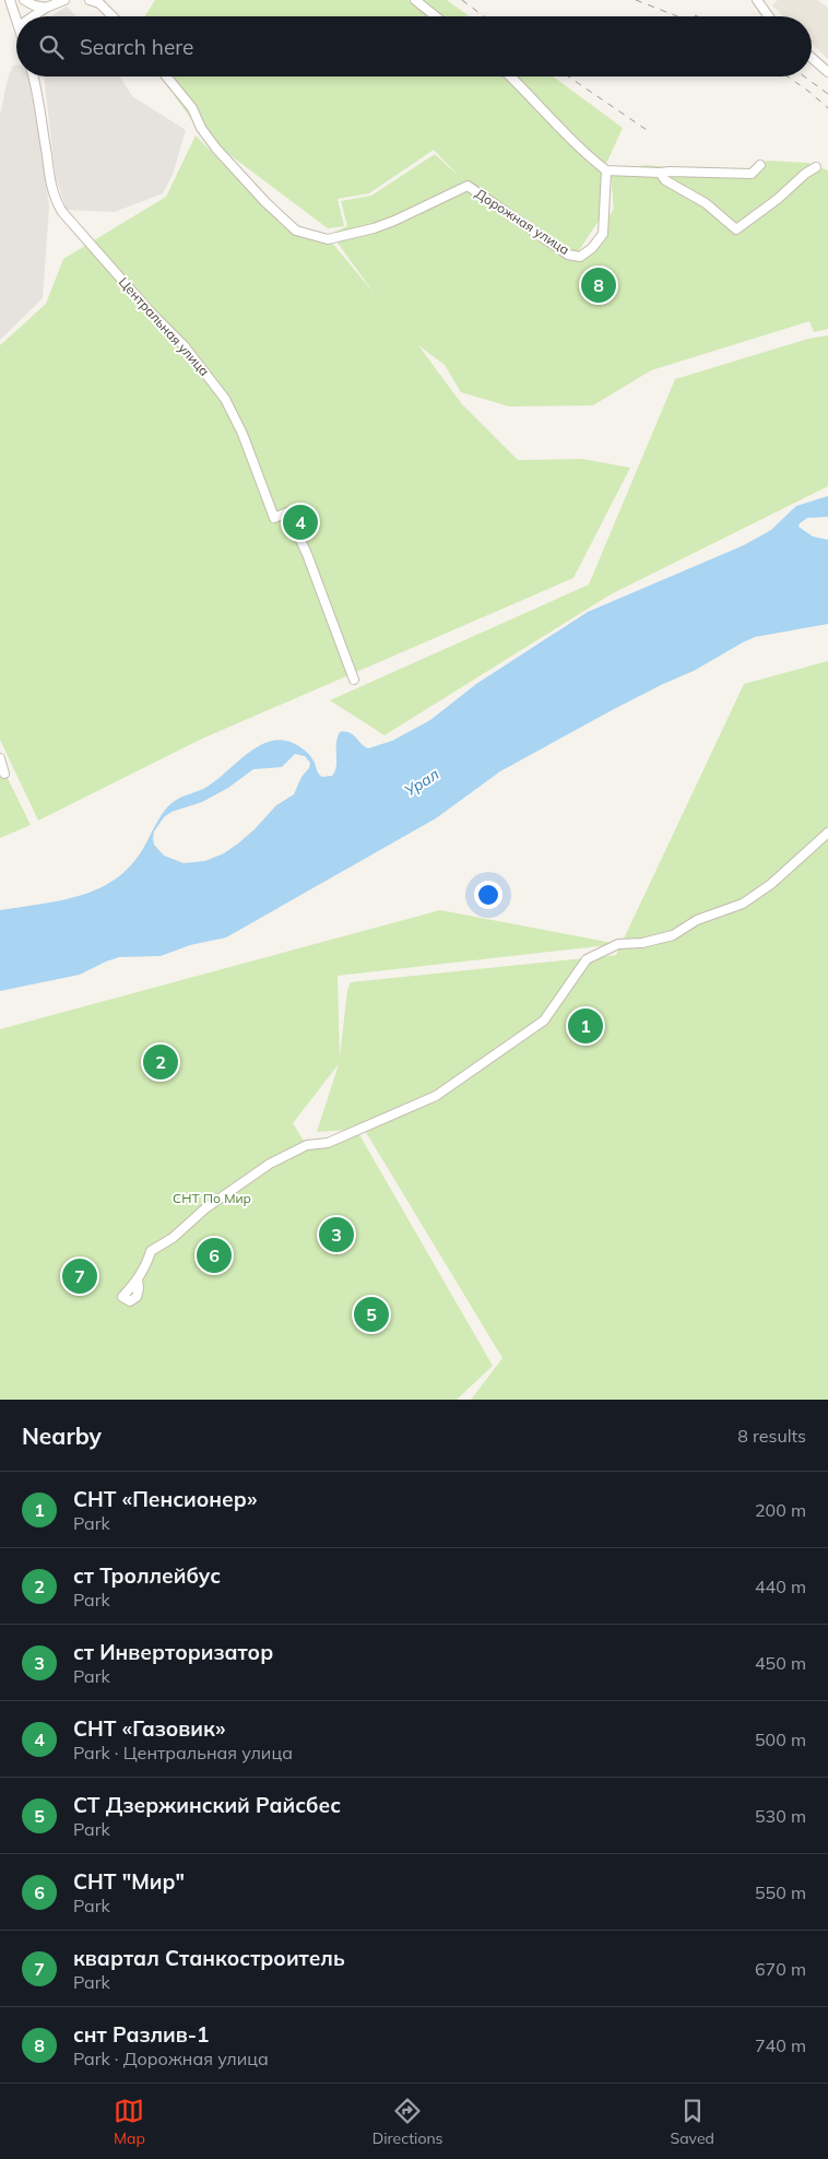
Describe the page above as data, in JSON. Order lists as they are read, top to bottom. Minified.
{"streets":{"street":["Дорожная улица","Центральная улица"]},"water":["Урал"],"parks":["СНТ По Мир"],"page":{"search":"Search here","pins":["8","4","1","2","3","6","7","5"],"heading":["Nearby","8 results"],"list":[{"mark":"1","name":"СНТ «Пенсионер»","note":"Park","value":"200 m"},{"mark":"2","name":"ст Троллейбус","note":"Park","value":"440 m"},{"mark":"3","name":"ст Инверторизатор","note":"Park","value":"450 m"},{"mark":"4","name":"СНТ «Газовик»","note":"Park · Центральная улица","value":"500 m"},{"mark":"5","name":"СТ Дзержинский Райсбес","note":"Park","value":"530 m"},{"mark":"6","name":"СНТ \"Мир\"","note":"Park","value":"550 m"},{"mark":"7","name":"квартал Станкостроитель","note":"Park","value":"670 m"},{"mark":"8","name":"снт Разлив-1","note":"Park · Дорожная улица","value":"740 m"}],"nav":["Map","Directions","Saved"]}}
